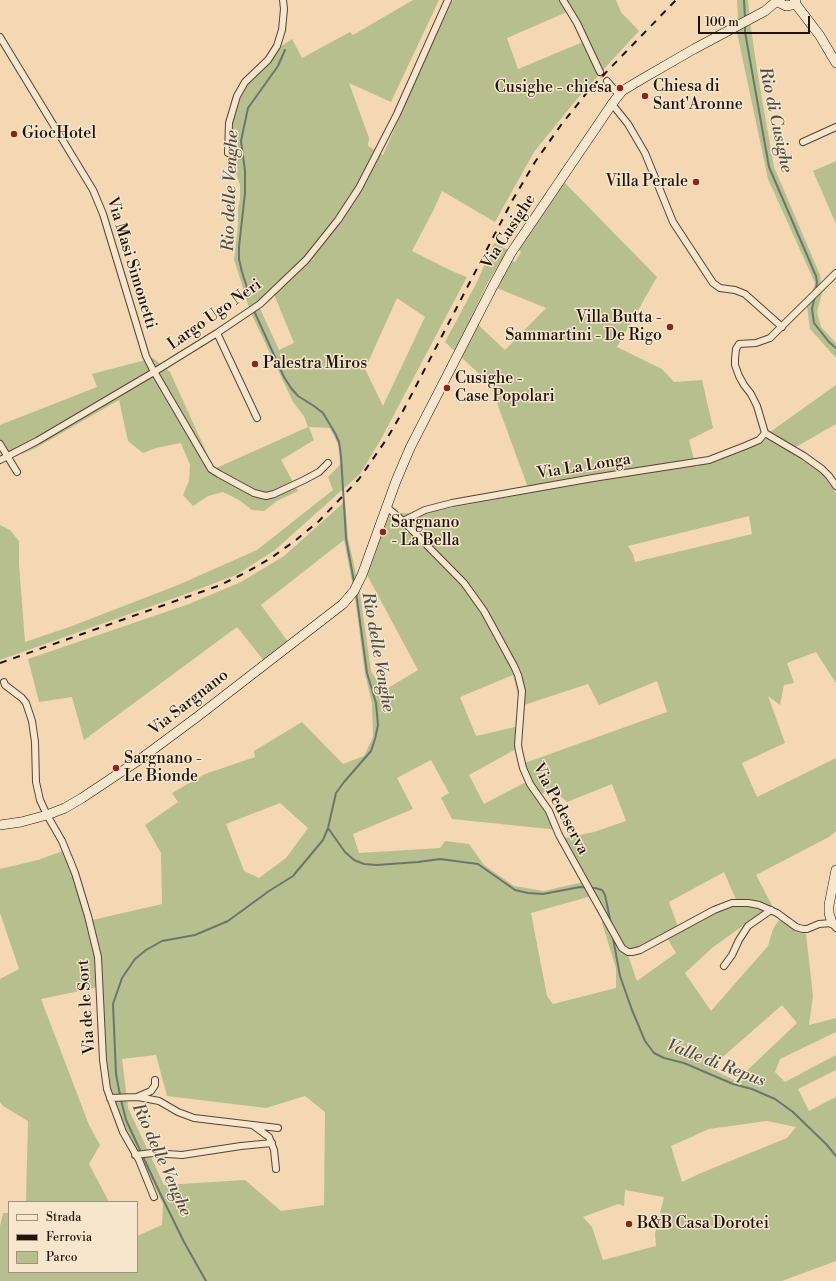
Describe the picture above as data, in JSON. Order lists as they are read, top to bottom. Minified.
{"streets":{"street":["Via Cusighe","Via Masi Simonetti","Largo Ugo Neri","Via La Longa","Via Sargnano","Via Pedeserva","Via de le Sort"]},"crossings":[["Via Cusighe","Via Sargnano"],["Via Cusighe","Via Pedeserva"],["Via Masi Simonetti","Largo Ugo Neri"],["Via La Longa","Via Pedeserva"],["Via Sargnano","Via de le Sort"]],"water":["Rio di Cusighe","Rio delle Venghe","Valle di Repus"],"places":["Cusighe - chiesa","Chiesa di Sant'Aronne","GiocHotel","Villa Perale","Villa Butta - Sammartini - De Rigo","Palestra Miros","Cusighe - Case Popolari","Sargnano - La Bella","Sargnano - Le Bionde","B&B Casa Dorotei"],"legend":["Strada","Ferrovia","Parco"],"scale_bar":"100 m"}
